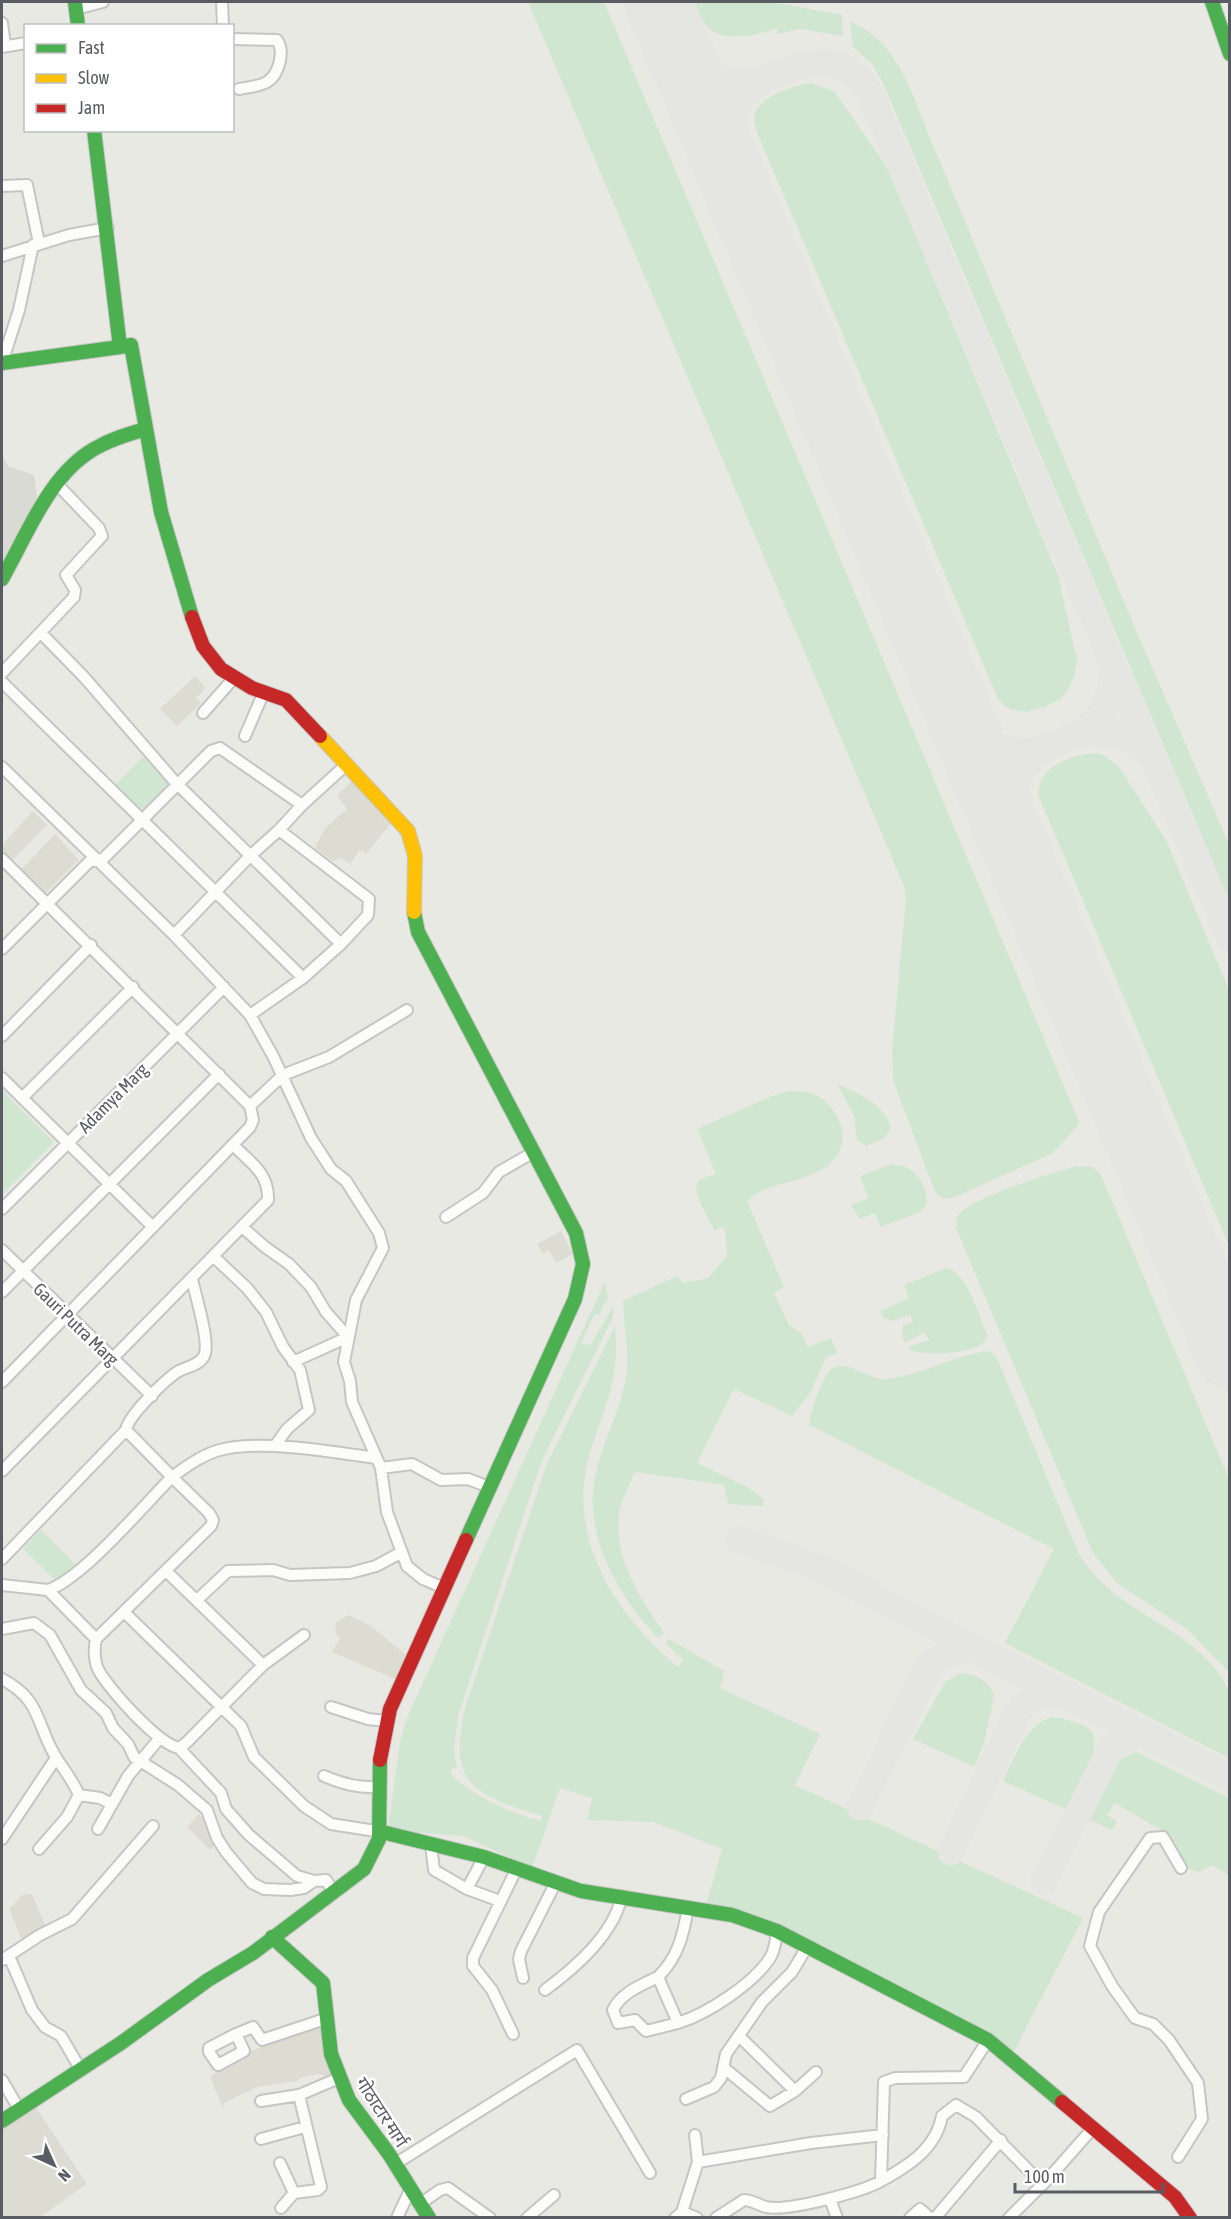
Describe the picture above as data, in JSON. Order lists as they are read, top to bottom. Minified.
{"streets":{"main road":["गोठाटार मार्ग"],"street":["Adamya Marg","Gauri Putra Marg"]},"legend":["Fast","Slow","Jam"],"scale_bar":"100 m","north":"bottom right"}
